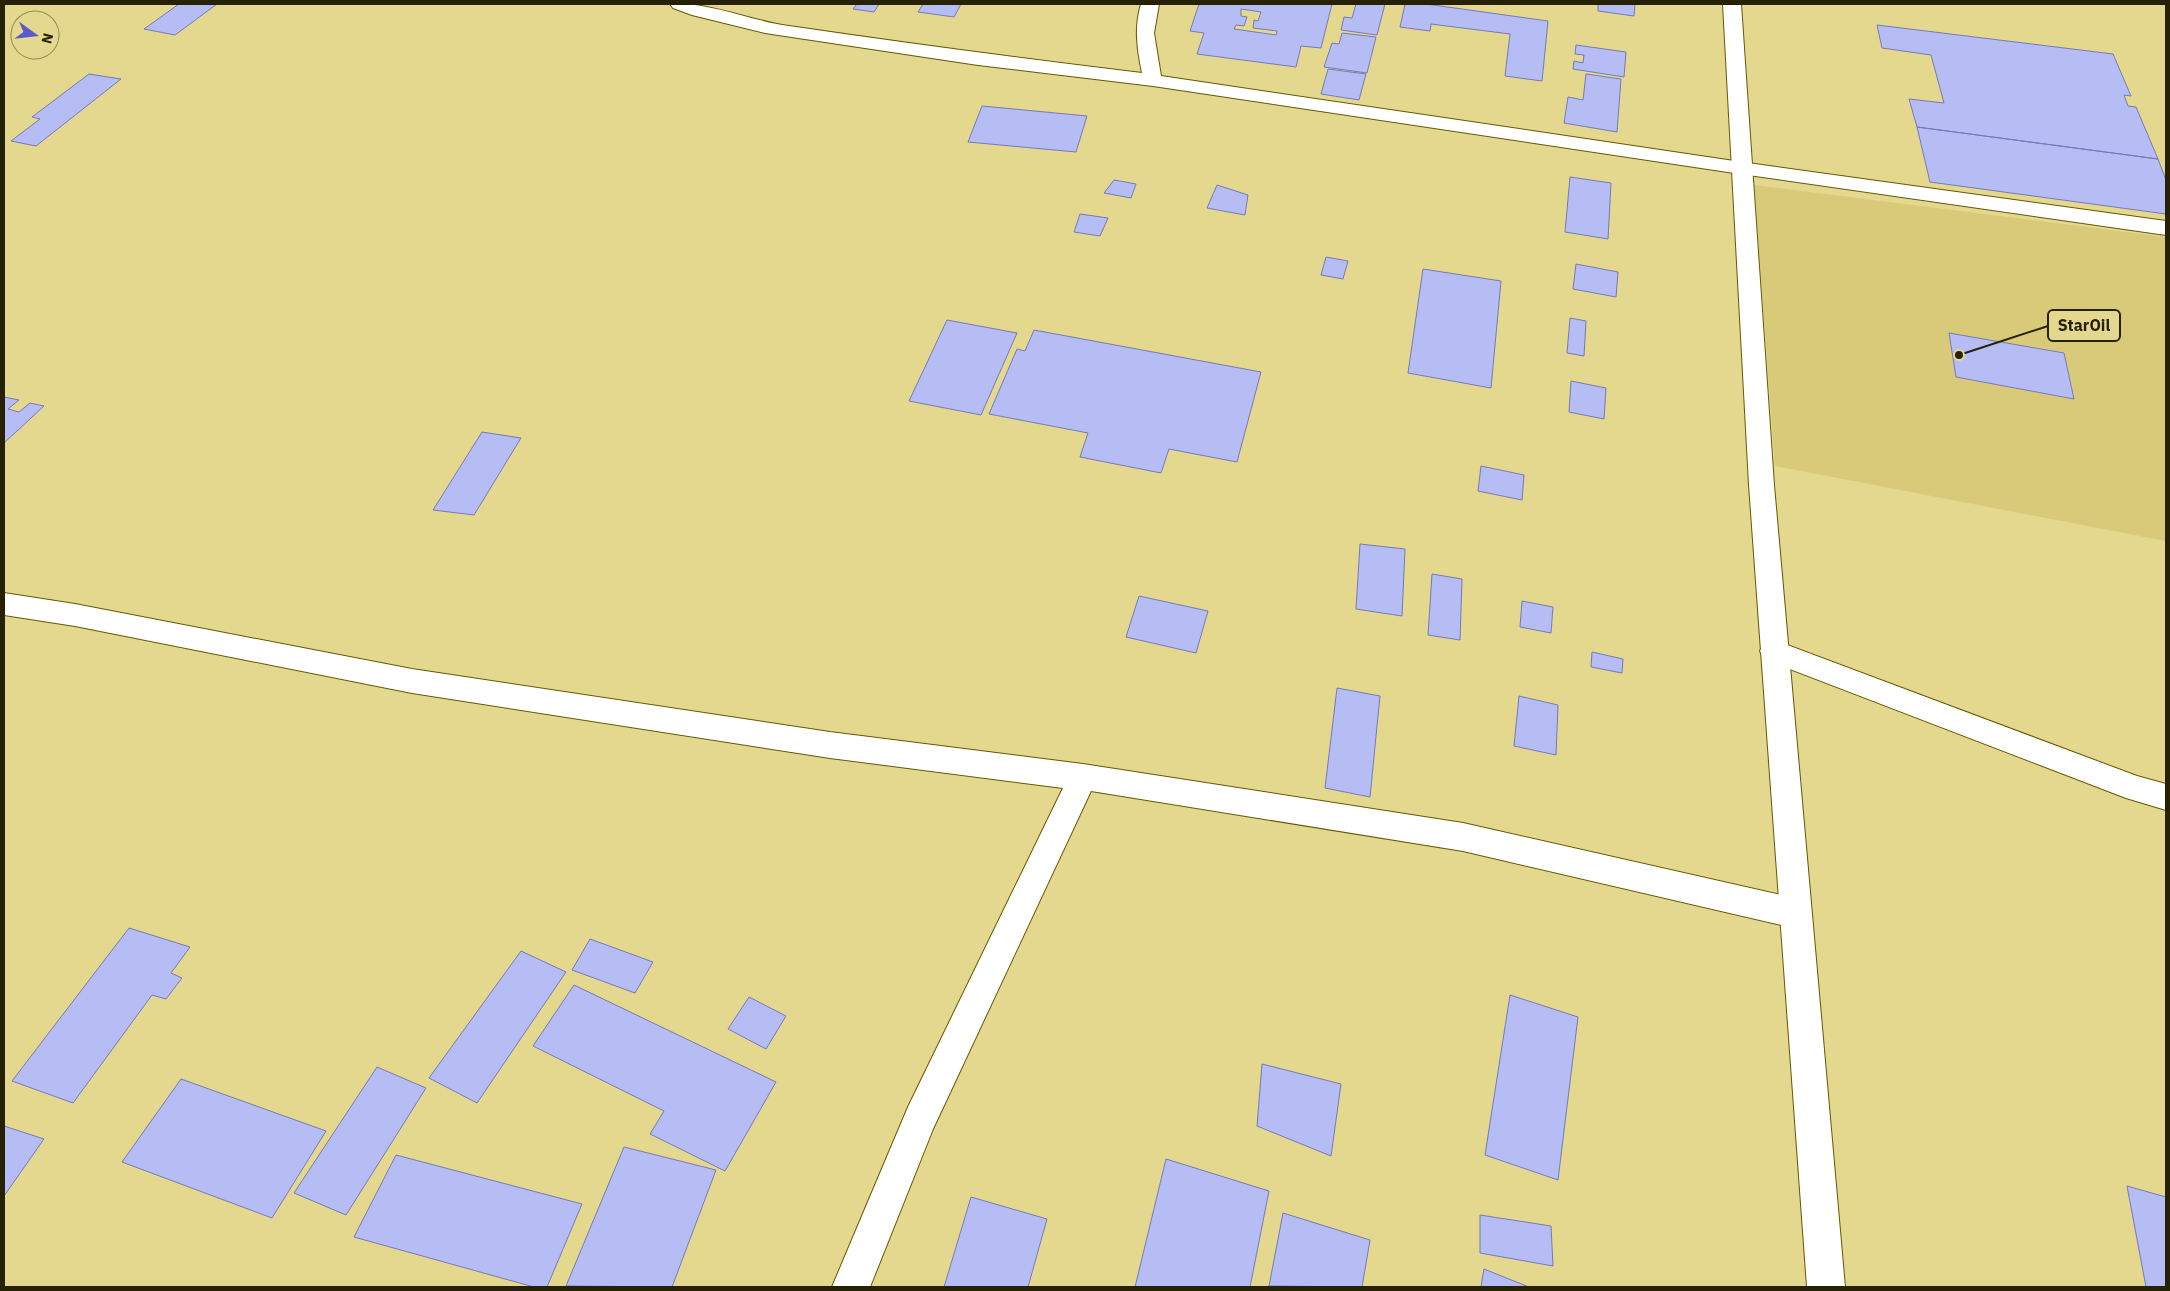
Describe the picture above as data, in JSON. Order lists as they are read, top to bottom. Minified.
{"places":["StarOil"],"north":"right"}
